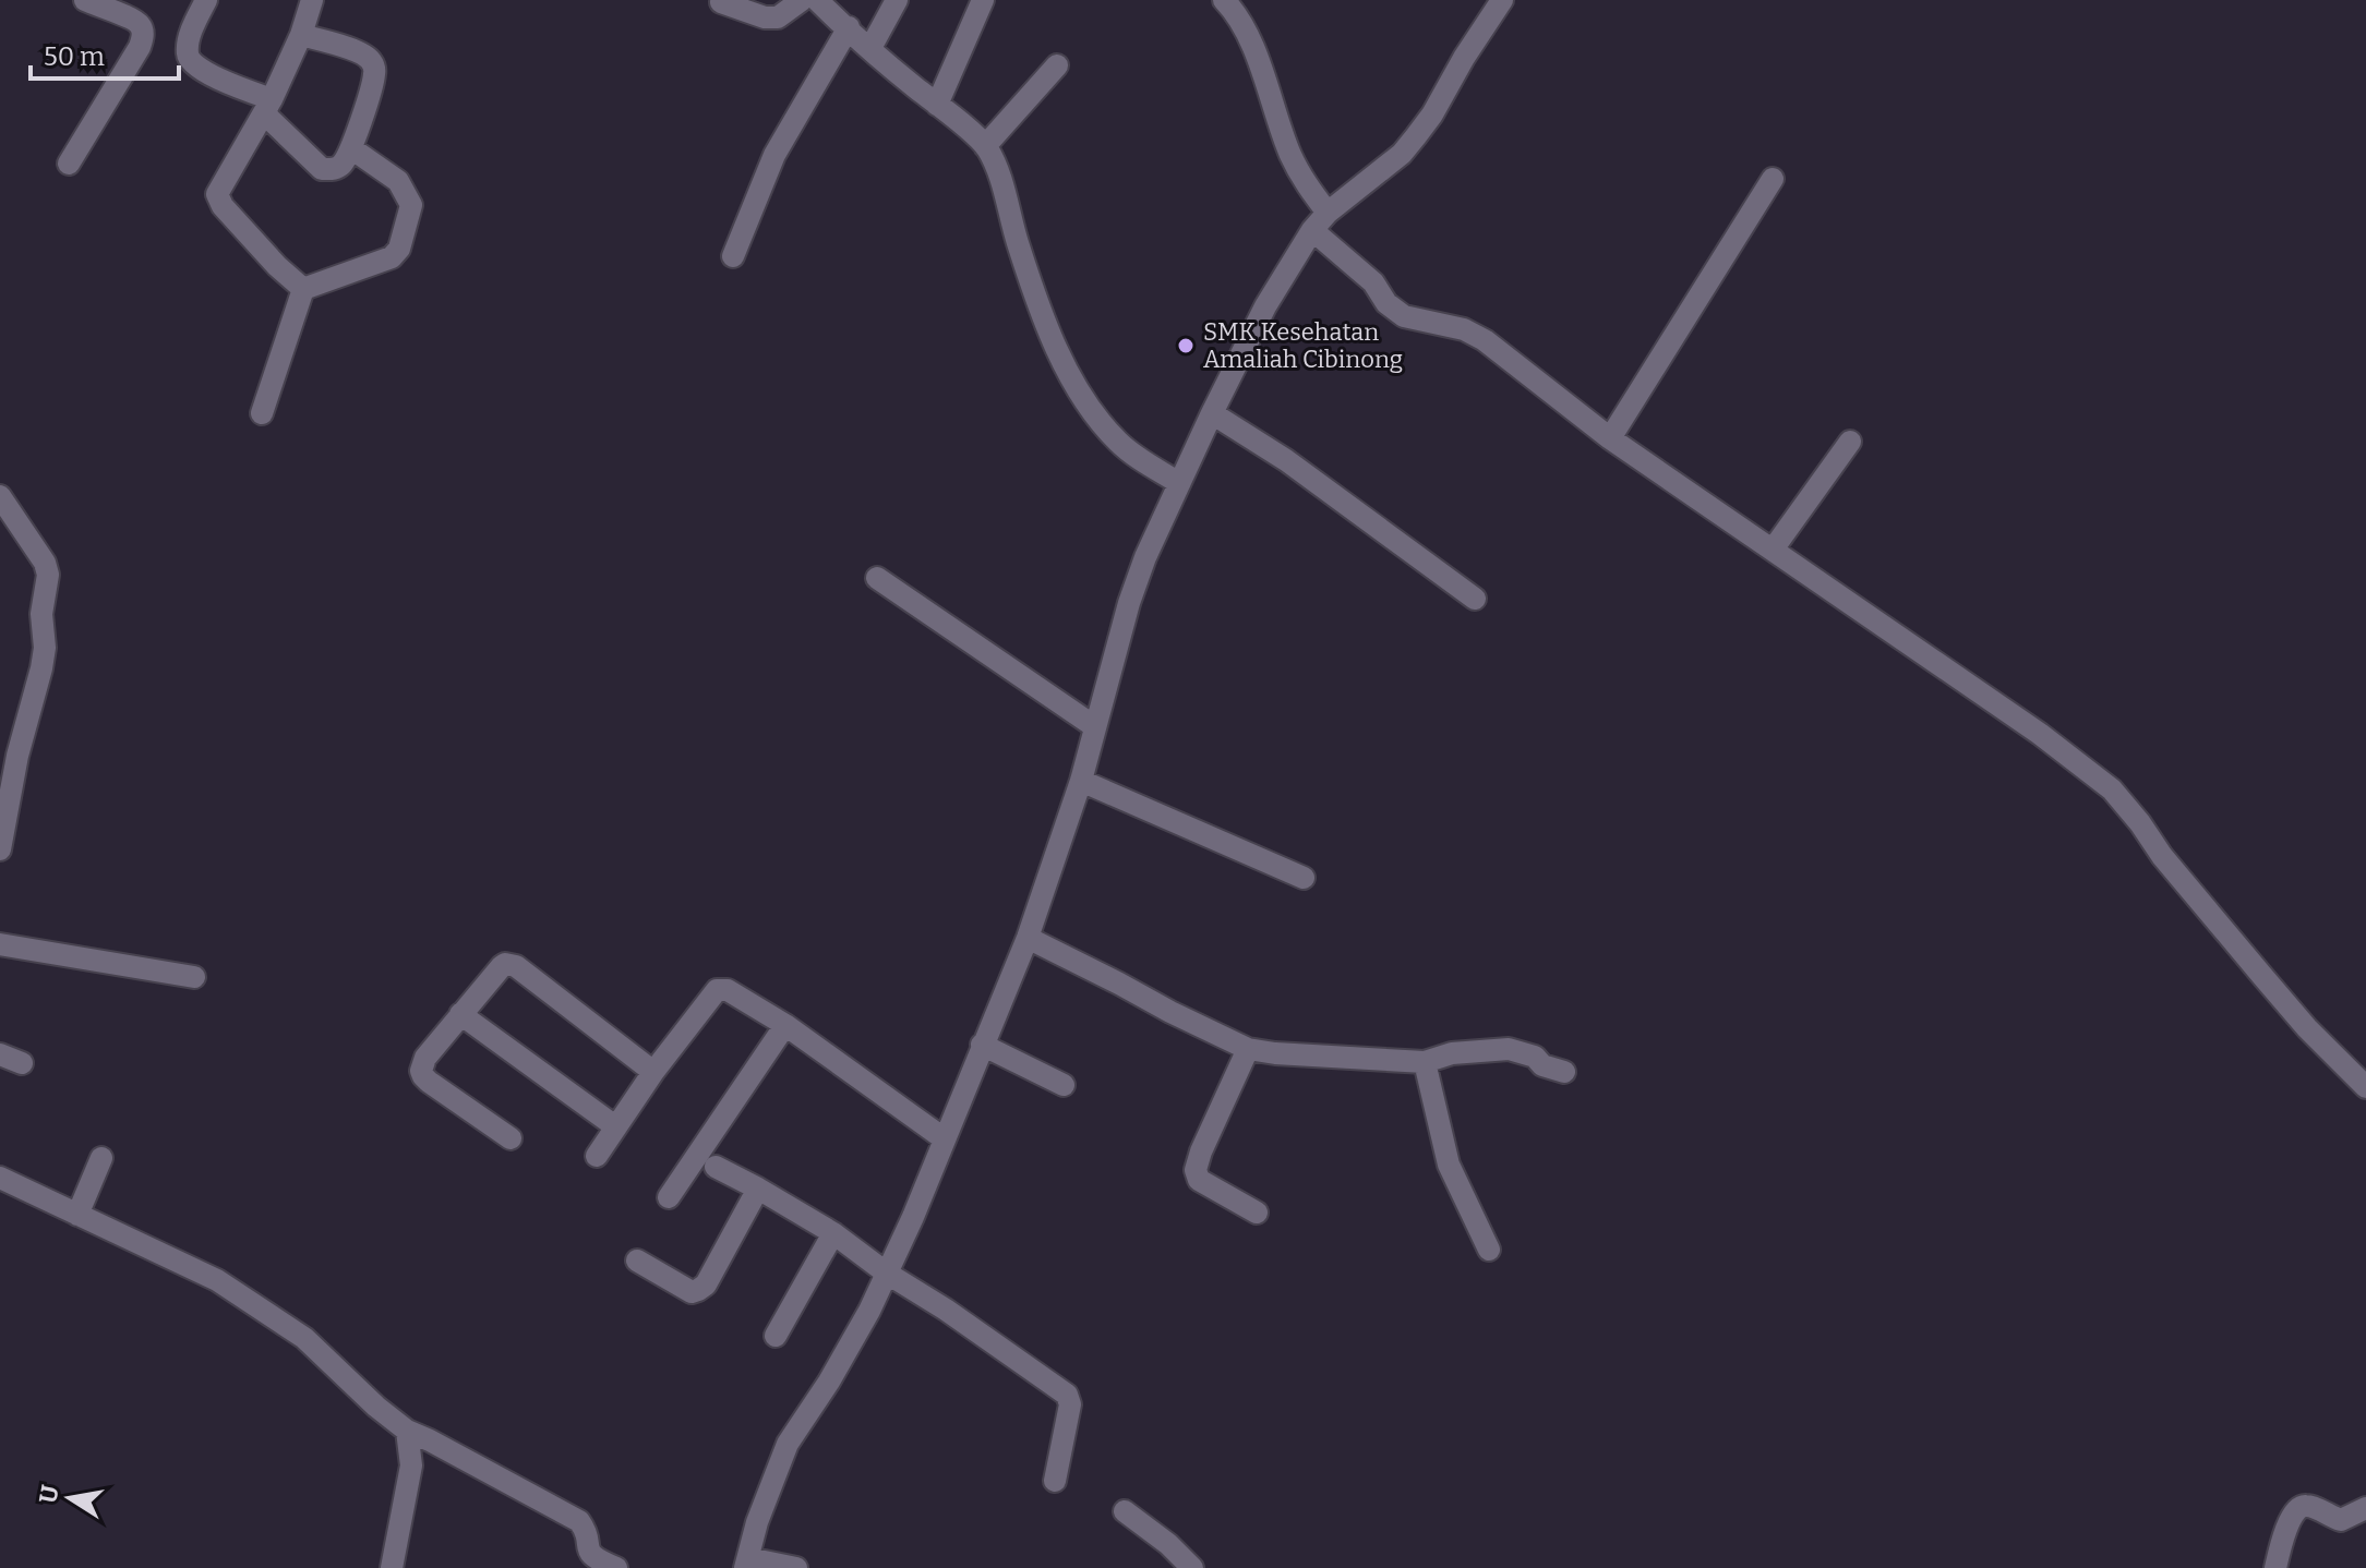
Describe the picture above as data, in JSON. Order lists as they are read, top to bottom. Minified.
{"places":["SMK Kesehatan Amaliah Cibinong"],"scale_bar":"50 m","north":"left"}
